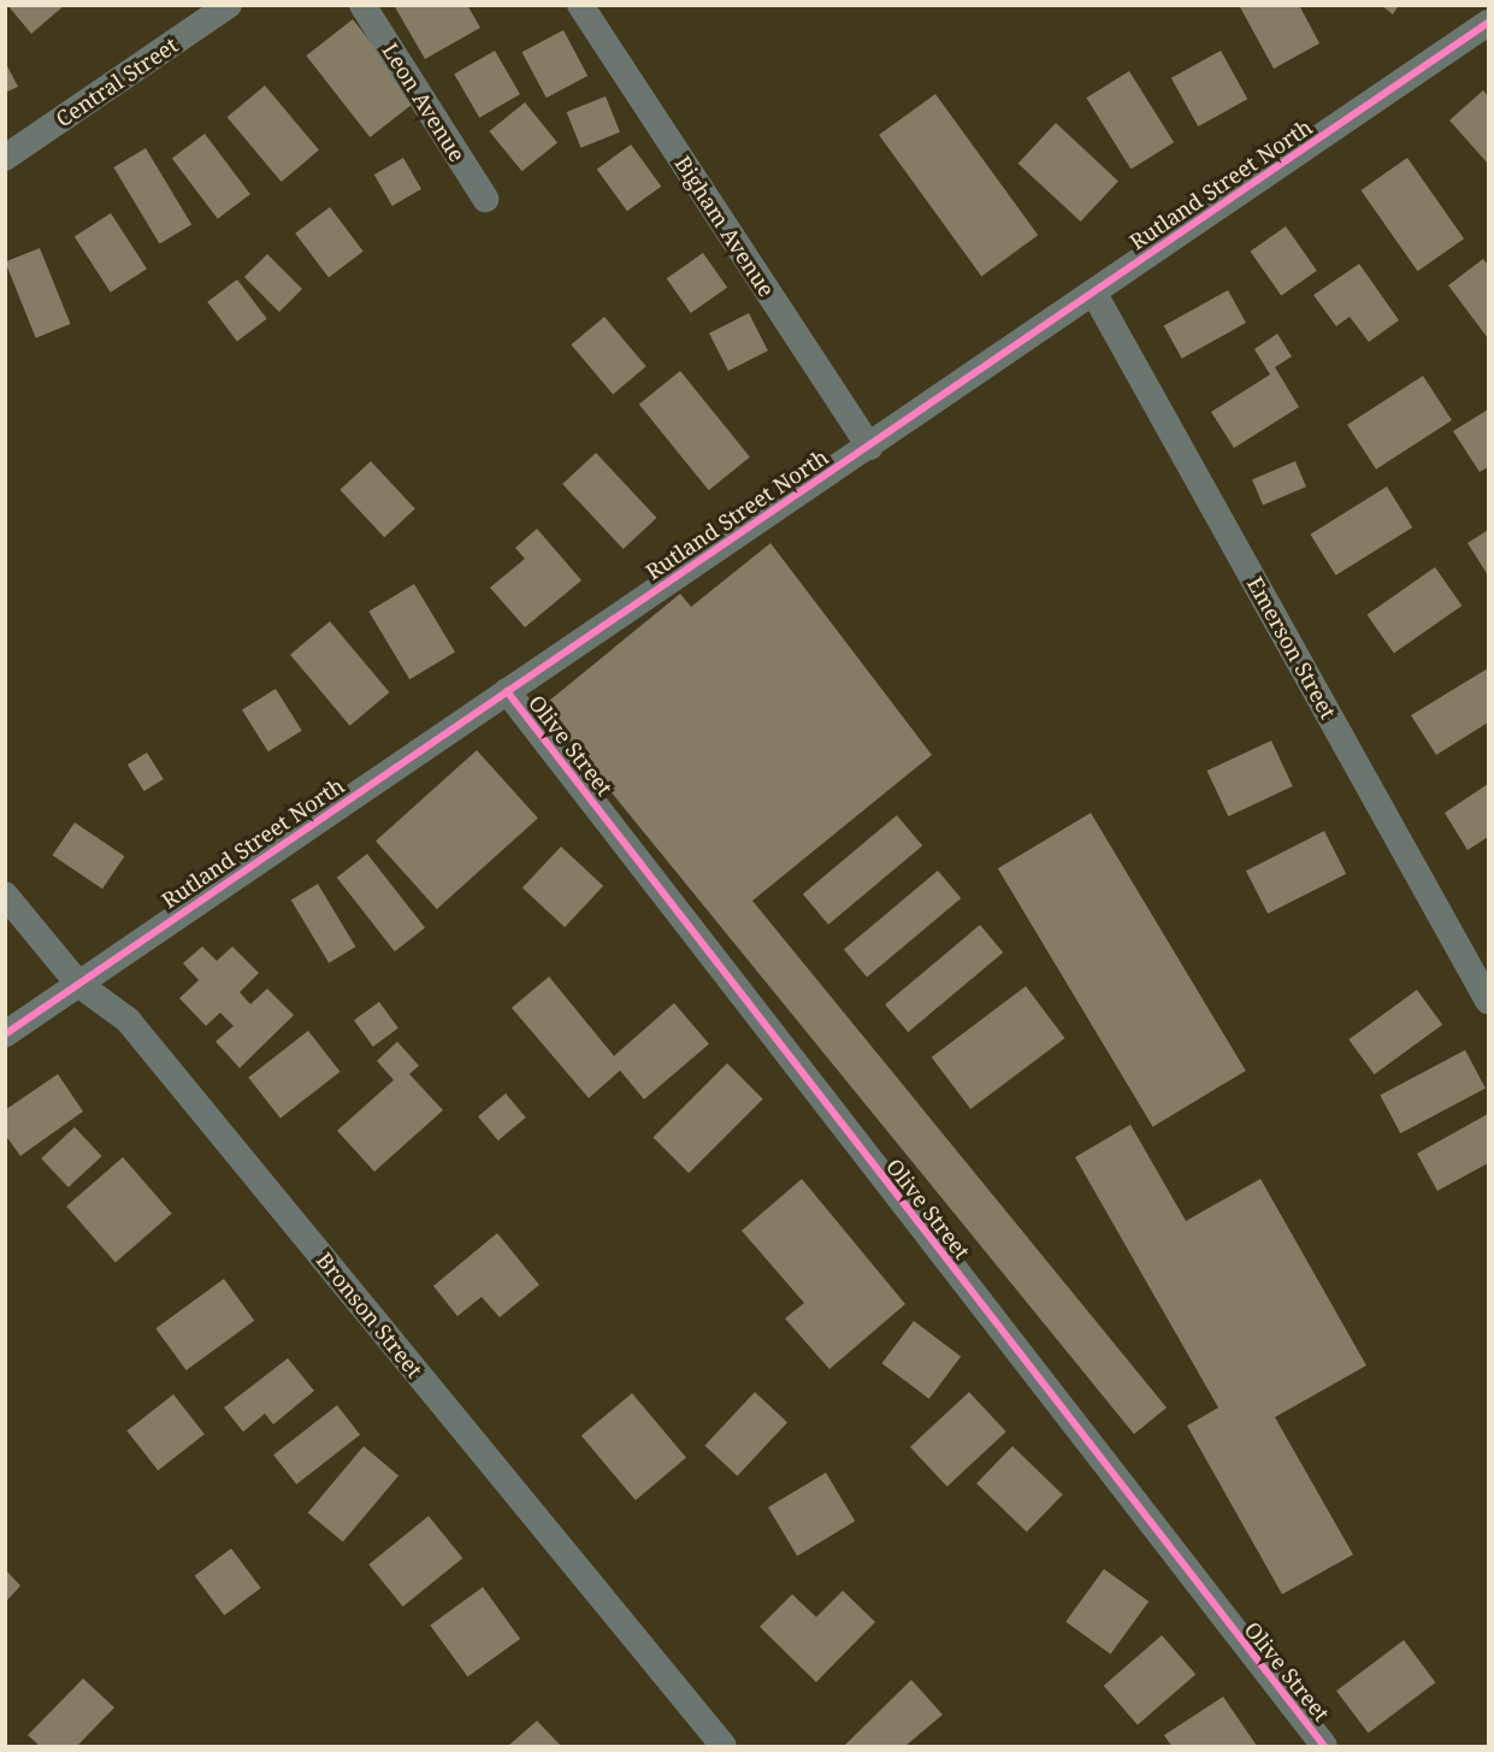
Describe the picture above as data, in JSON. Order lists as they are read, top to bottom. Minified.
{"streets":{"street":["Central Street","Leon Avenue","Rutland Street North","Bigham Avenue","Emerson Street","Olive Street","Bronson Street"]},"crossings":[["Rutland Street North","Bigham Avenue"],["Rutland Street North","Emerson Street"],["Rutland Street North","Olive Street"],["Rutland Street North","Bronson Street"]]}
